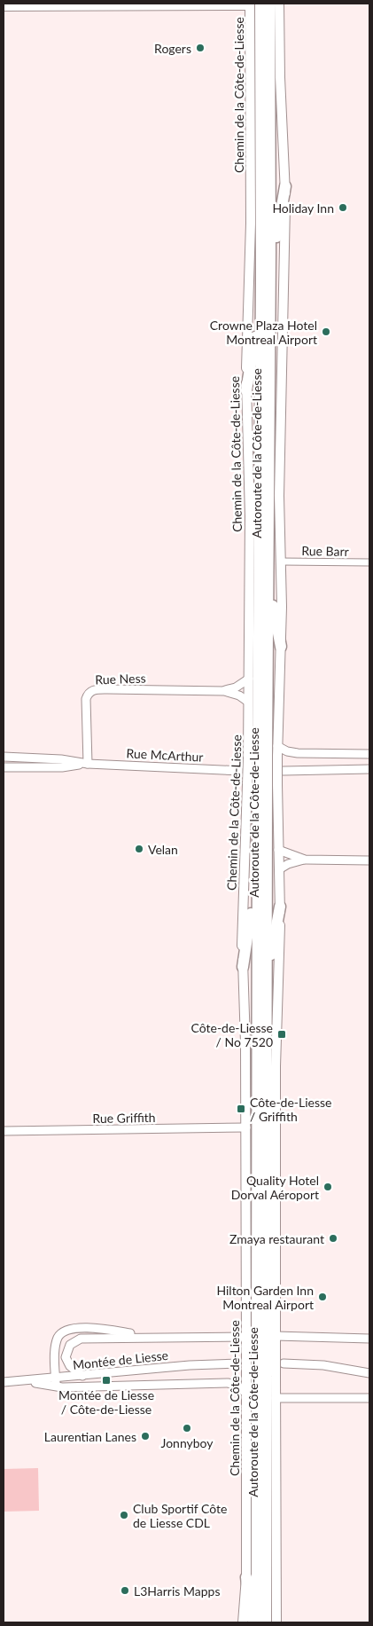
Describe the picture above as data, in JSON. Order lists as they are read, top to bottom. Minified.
{"streets":{"highway":["Autoroute de la Côte-de-Liesse"],"main road":["Chemin de la Côte-de-Liesse"],"street":["Rue Barr","Rue Ness","Rue McArthur","Rue Griffith","Montée de Liesse"]},"crossings":[["Chemin de la Côte-de-Liesse","Autoroute de la Côte-de-Liesse"],["Chemin de la Côte-de-Liesse","Rue Barr"],["Chemin de la Côte-de-Liesse","Rue Ness"],["Chemin de la Côte-de-Liesse","Rue Griffith"],["Rue Ness","Rue McArthur"]],"places":{"other":["Rogers","Holiday Inn","Crowne Plaza Hotel Montreal Airport","Velan","Quality Hotel Dorval Aéroport","Zmaya restaurant","Hilton Garden Inn Montreal Airport","Jonnyboy","Laurentian Lanes","Club Sportif Côte de Liesse CDL","L3Harris Mapps"],"transit":["Côte-de-Liesse / No 7520","Côte-de-Liesse / Griffith","Montée de Liesse / Côte-de-Liesse"]}}
